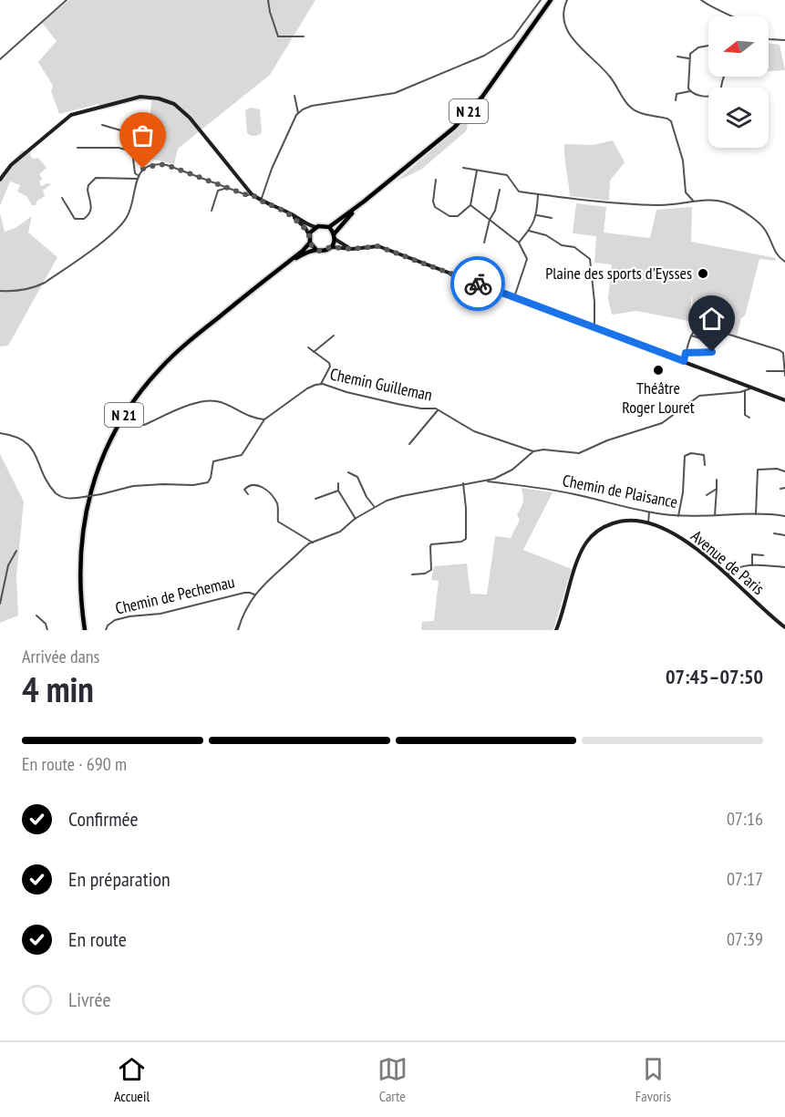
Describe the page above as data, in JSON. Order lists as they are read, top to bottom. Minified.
{"streets":{"main road":["N 21","Avenue de Paris"],"street":["Chemin Guilleman","Chemin de Plaisance","Chemin de Pechemau"]},"crossings":[["Chemin de Plaisance","Chemin de Pechemau"]],"places":["Plaine des sports d'Eysses","Théâtre Roger Louret"],"north":"left","page":{"heading":["4 min","Arrivée dans","07:45–07:50"],"bar":"En route · 690 m","list":[["Confirmée","07:16"],["En préparation","07:17"],["En route","07:39"],"Livrée"],"tabs":["Accueil","Carte","Favoris"]}}
